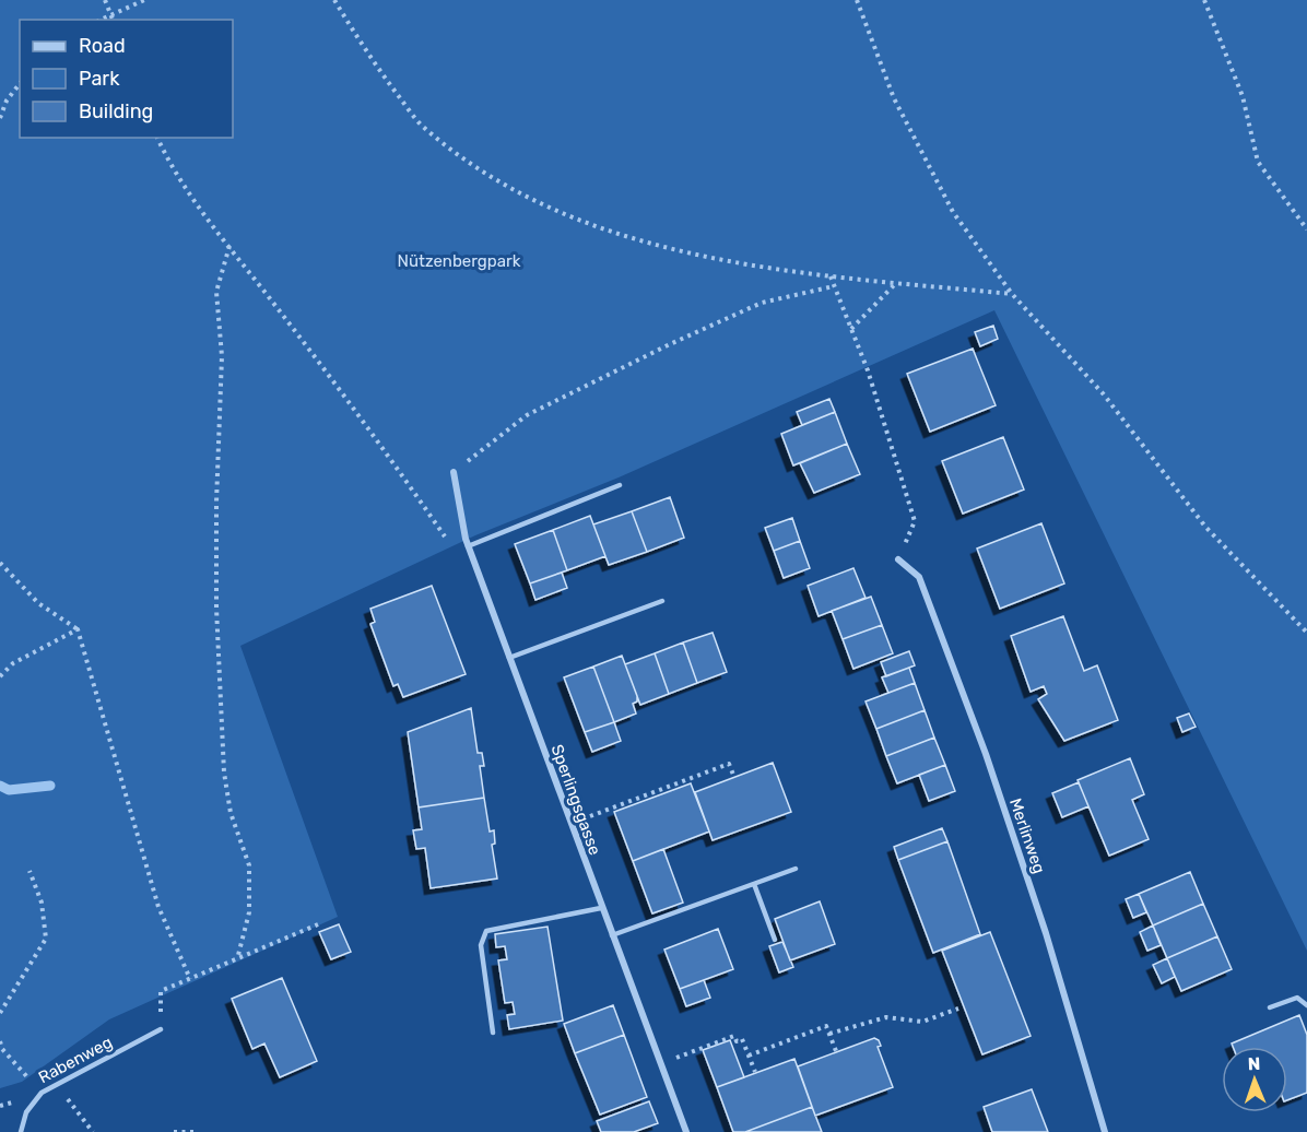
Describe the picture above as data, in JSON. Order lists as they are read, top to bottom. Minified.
{"streets":{"street":["Sperlingsgasse","Merlinweg"],"lane":["Rabenweg"]},"parks":["Nützenbergpark"],"legend":["Road","Park","Building"],"north":"top"}
